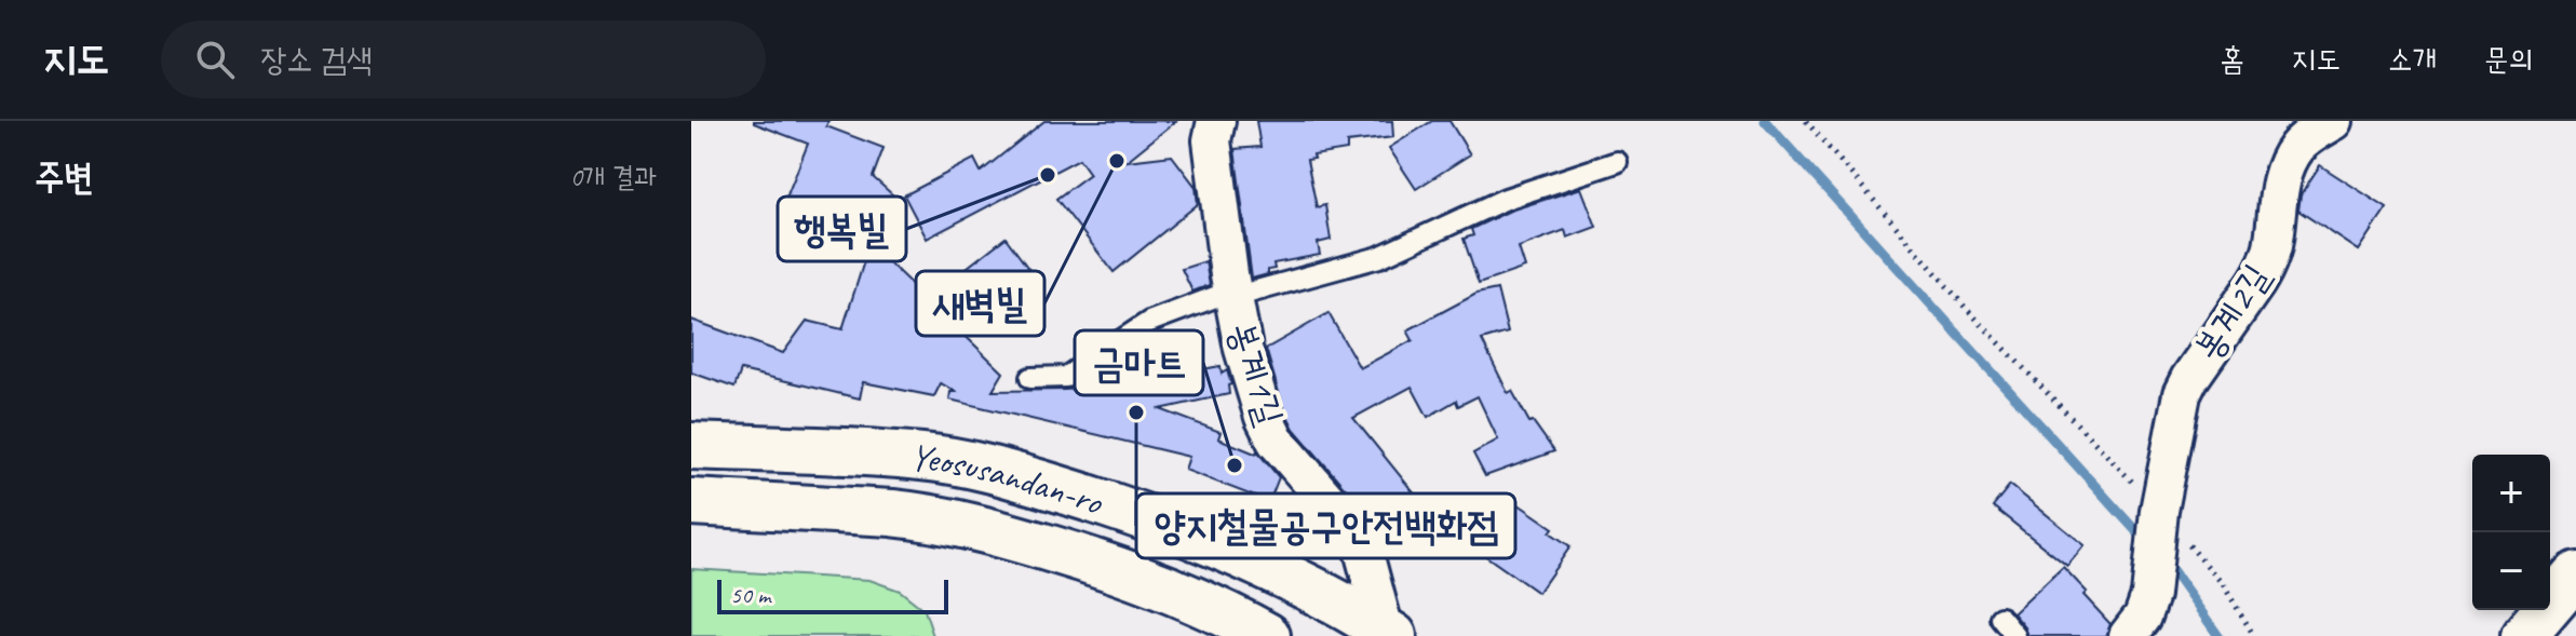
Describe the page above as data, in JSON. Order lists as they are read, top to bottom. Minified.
{"streets":{"street":["봉계2길","봉계1길","Yeosusandan-ro"]},"crossings":[["봉계1길","Yeosusandan-ro"]],"places":["새벽빌","행복빌","양지철물공구안전백화점","금마트"],"scale_bar":"50 m","page":{"header":"지도","search":"장소 검색","nav":["홈","지도","소개","문의"],"heading":["주변","0개 결과"],"map_buttons":["+","−"],"scale":"50 m"}}
